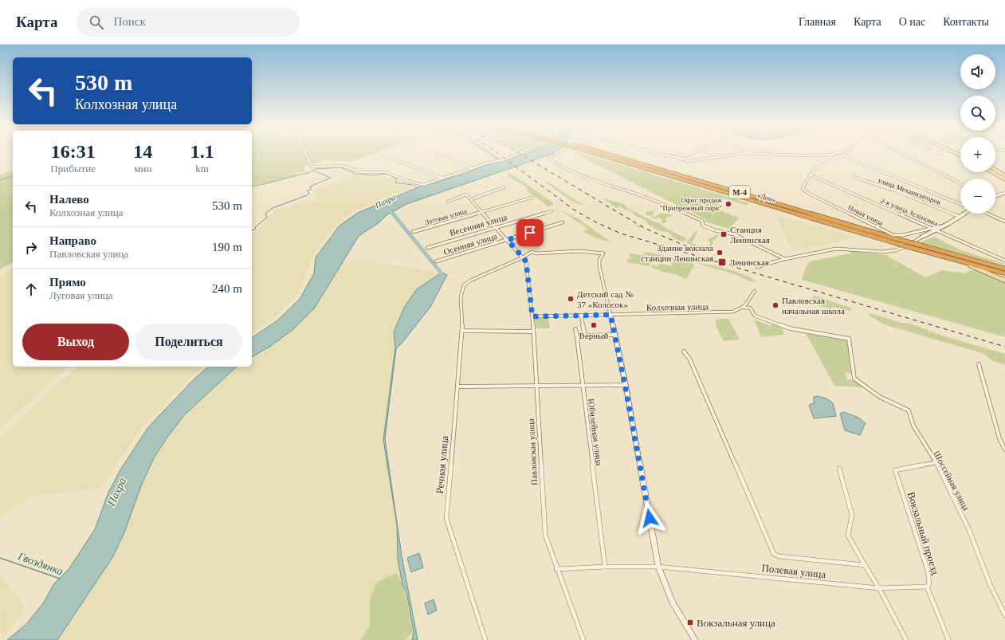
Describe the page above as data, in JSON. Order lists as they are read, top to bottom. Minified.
{"streets":{"highway":["М-4","«Дон»"],"street":["улица Механизаторов","2-я улица Зелёновка","Новая улица","Луговая улица","Весенняя улица","Осенняя улица","Колхозная улица","Юбилейная улица","Павловская улица","Речная улица","Шоссейная улица","Вокзальный проезд","Полевая улица"]},"crossings":[["2-я улица Зелёновка","Новая улица"],["Луговая улица","Весенняя улица"],["Луговая улица","Осенняя улица"],["Луговая улица","Павловская улица"],["Луговая улица","Речная улица"],["Колхозная улица","Павловская улица"],["Колхозная улица","Шоссейная улица"],["Юбилейная улица","Полевая улица"],["Павловская улица","Речная улица"],["Павловская улица","Полевая улица"],["Шоссейная улица","Вокзальный проезд"],["Вокзальный проезд","Полевая улица"]],"water":["Пахра","Гвоздянка"],"places":{"other":["Офис продаж \"Прибрежный парк\"","Здание вокзала станции Ленинская","Детский сад № 37 «Колосок»","Павловская начальная школа","Верный"],"transit":["Станция Ленинская","Ленинская","Вокзальная улица"]},"page":{"header":"Карта","search":"Поиск","nav":["Главная","Карта","О нас","Контакты"],"map_buttons":["+","−"],"turn":["530 m","Колхозная улица"],"eta":["16:31","Прибытие","14","мин","1.1","km"],"list":[{"name":"Налево","note":"Колхозная улица","value":"530 m"},{"name":"Направо","note":"Павловская улица","value":"190 m"},{"name":"Прямо","note":"Луговая улица","value":"240 m"}],"buttons":["Выход","Поделиться"]}}
